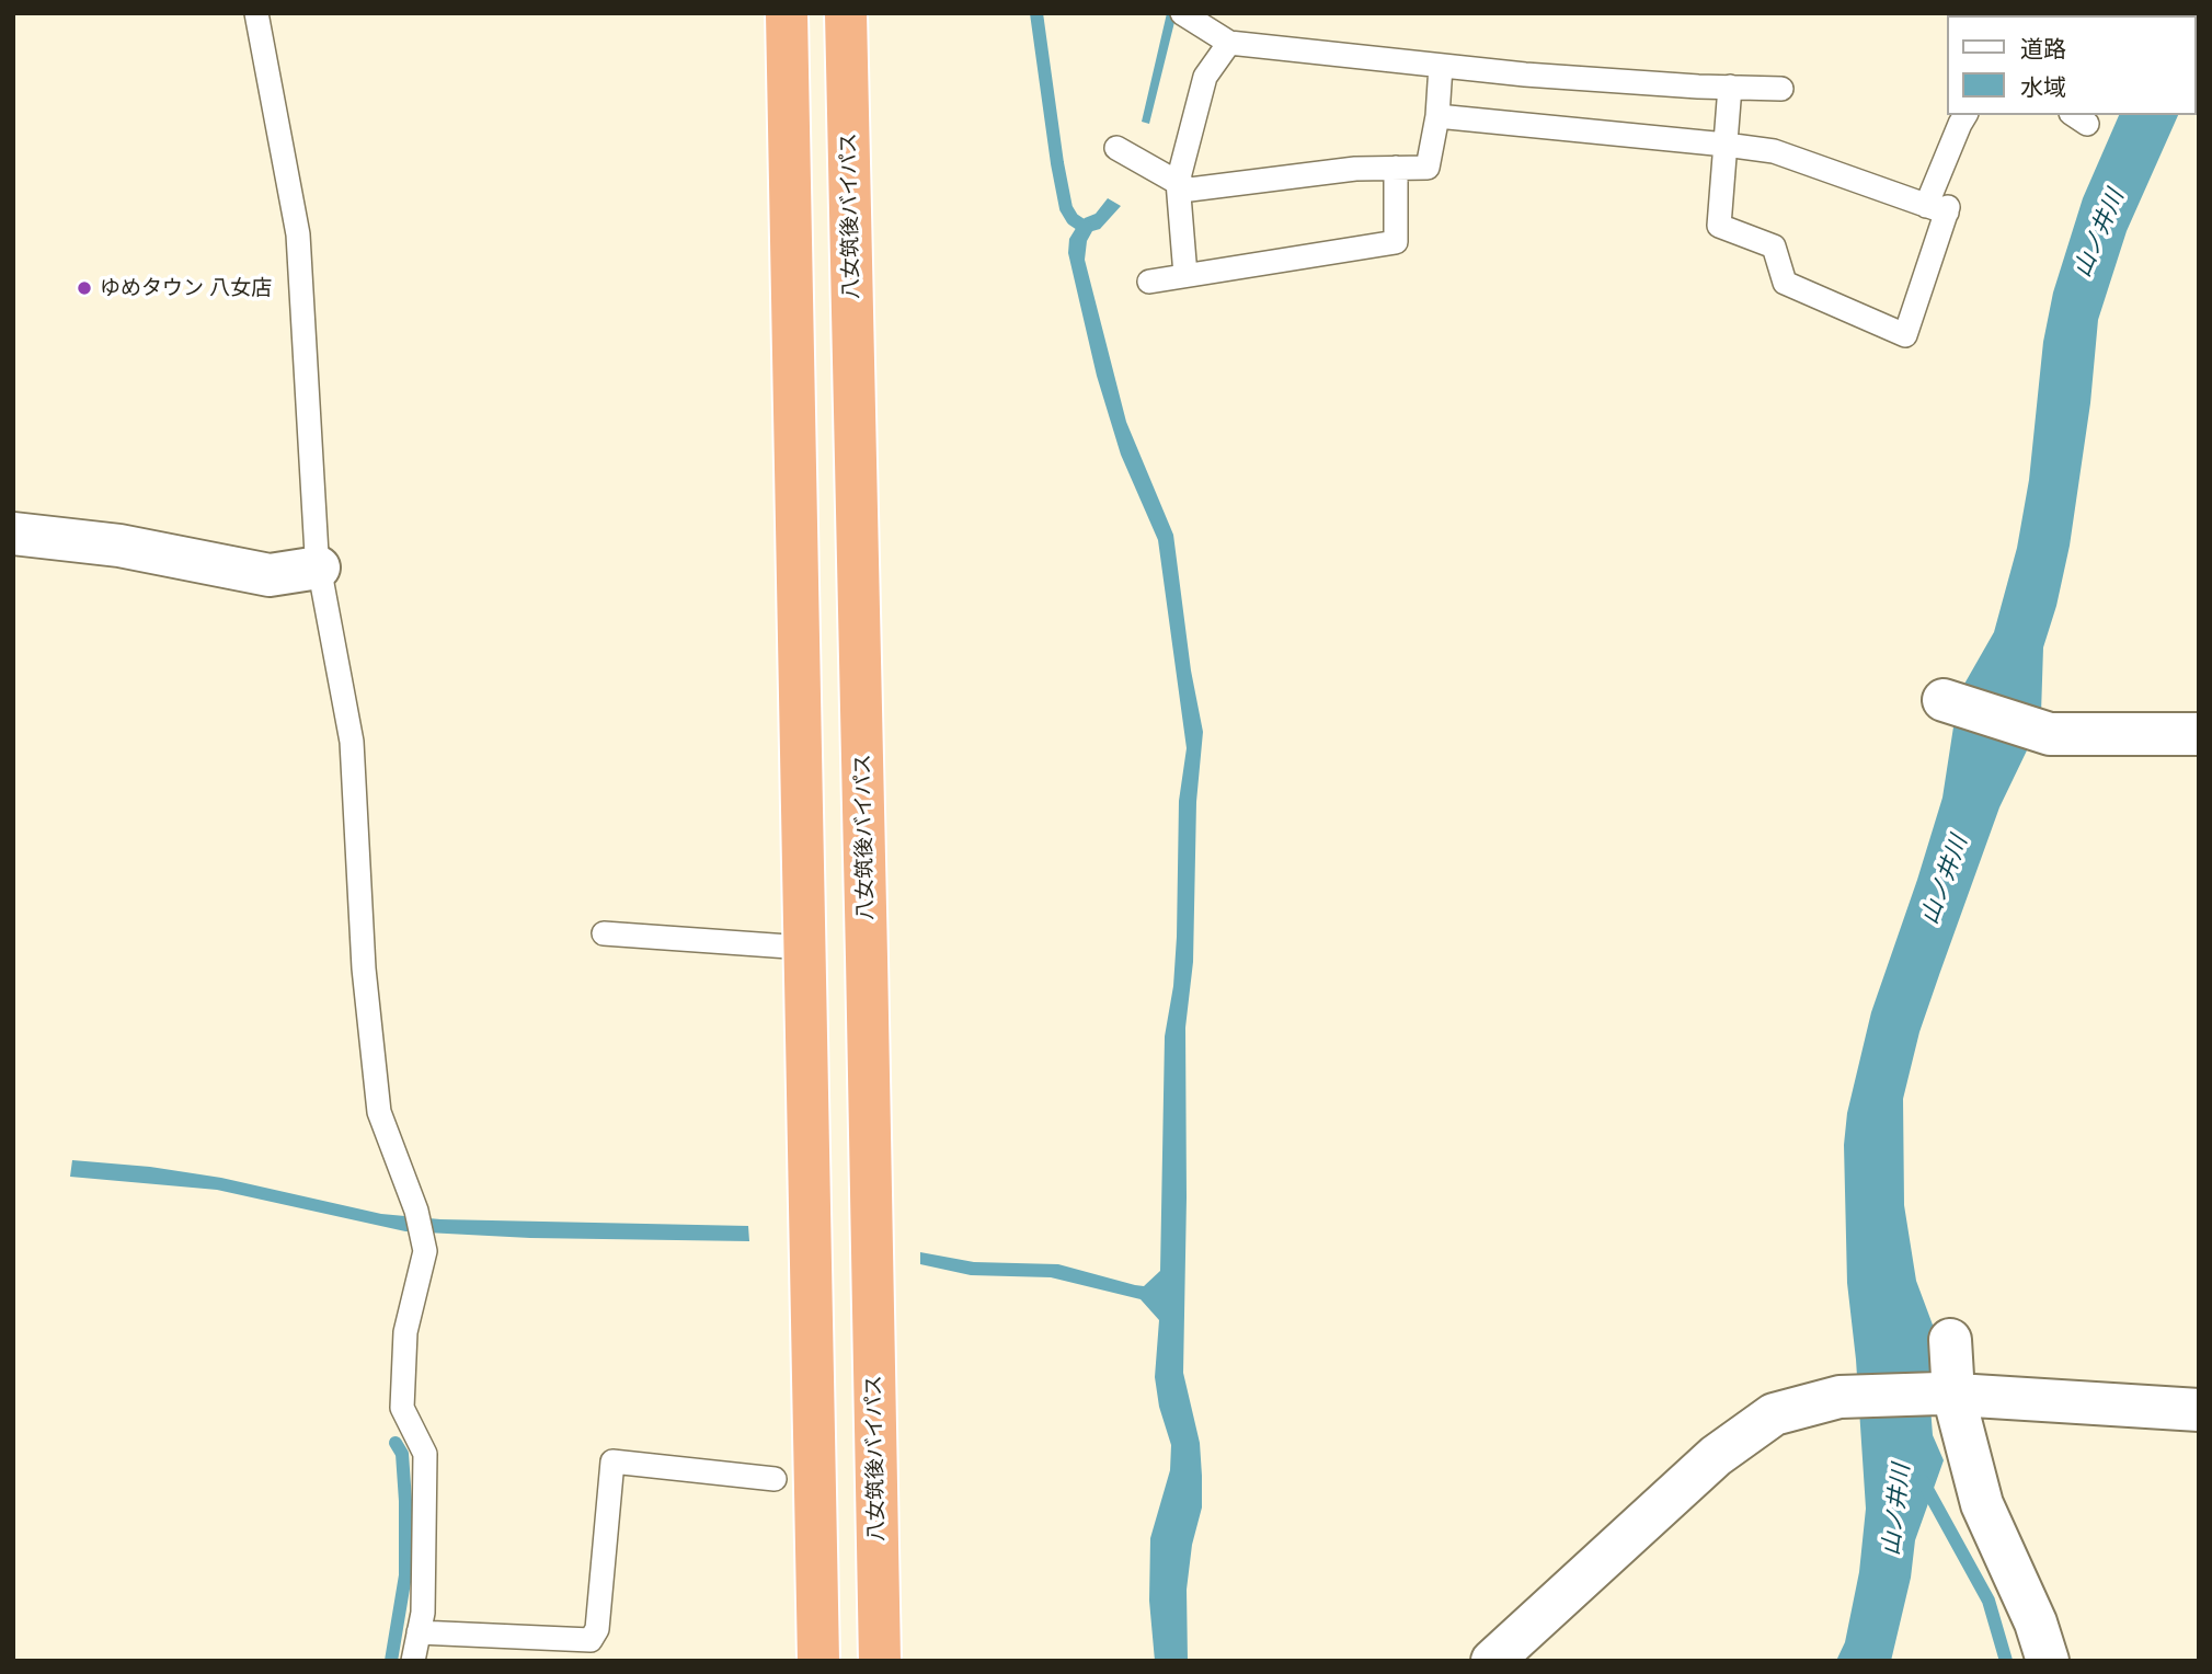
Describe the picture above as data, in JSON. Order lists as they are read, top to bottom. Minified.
{"streets":{"highway":["八女筑後バイパス"]},"water":["山ノ井川"],"places":["ゆめタウン 八女店"],"legend":["道路","水域"]}
